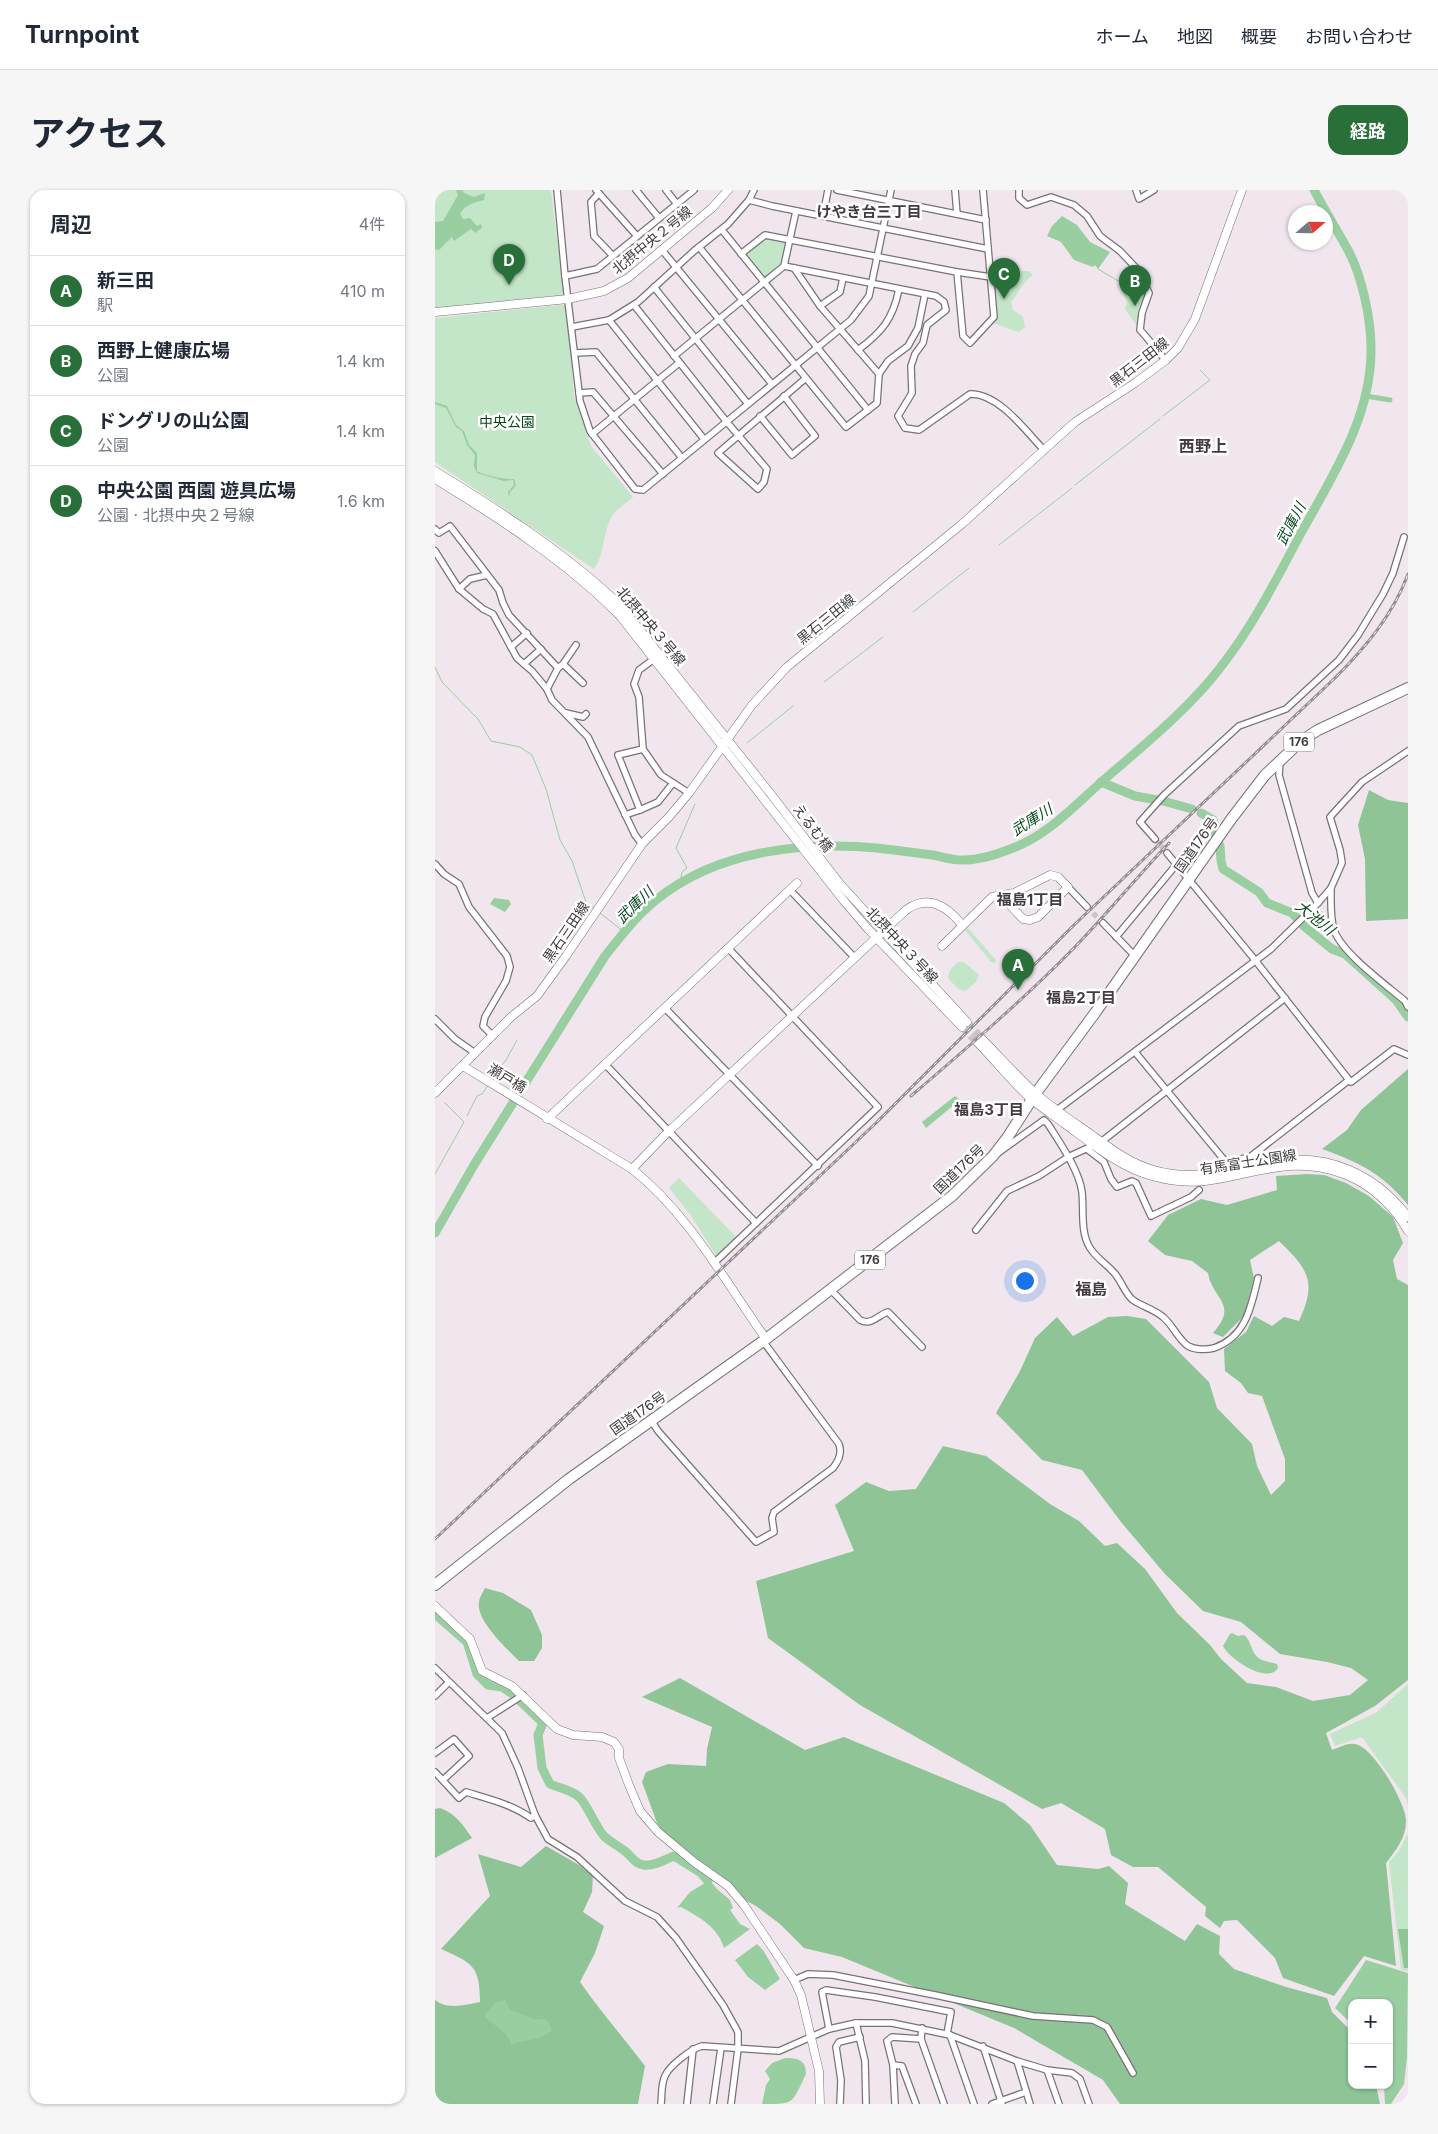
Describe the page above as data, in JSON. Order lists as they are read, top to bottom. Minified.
{"streets":{"highway":["176","国道176号"],"street":["北摂中央２号線","黒石三田線","北摂中央３号線","えるむ橋","瀬戸橋","有馬富士公園線"]},"crossings":[["黒石三田線","北摂中央３号線"],["黒石三田線","瀬戸橋"],["北摂中央３号線","えるむ橋"],["国道176号","瀬戸橋"],["国道176号","有馬富士公園線"]],"districts":["けやき台三丁目","西野上","福島1丁目","福島2丁目","福島3丁目","福島"],"water":["武庫川","大池川"],"parks":["中央公園"],"north":"right","page":{"header":"Turnpoint","nav":["ホーム","地図","概要","お問い合わせ"],"title":"アクセス","buttons":"経路","heading":["周辺","4件"],"pins":["D","C","B","A"],"list":[{"mark":"A","name":"新三田","note":"駅","value":"410 m"},{"mark":"B","name":"西野上健康広場","note":"公園","value":"1.4 km"},{"mark":"C","name":"ドングリの山公園","note":"公園","value":"1.4 km"},{"mark":"D","name":"中央公園 西園 遊具広場","note":"公園 · 北摂中央２号線","value":"1.6 km"}],"map_buttons":["+","−"]}}
